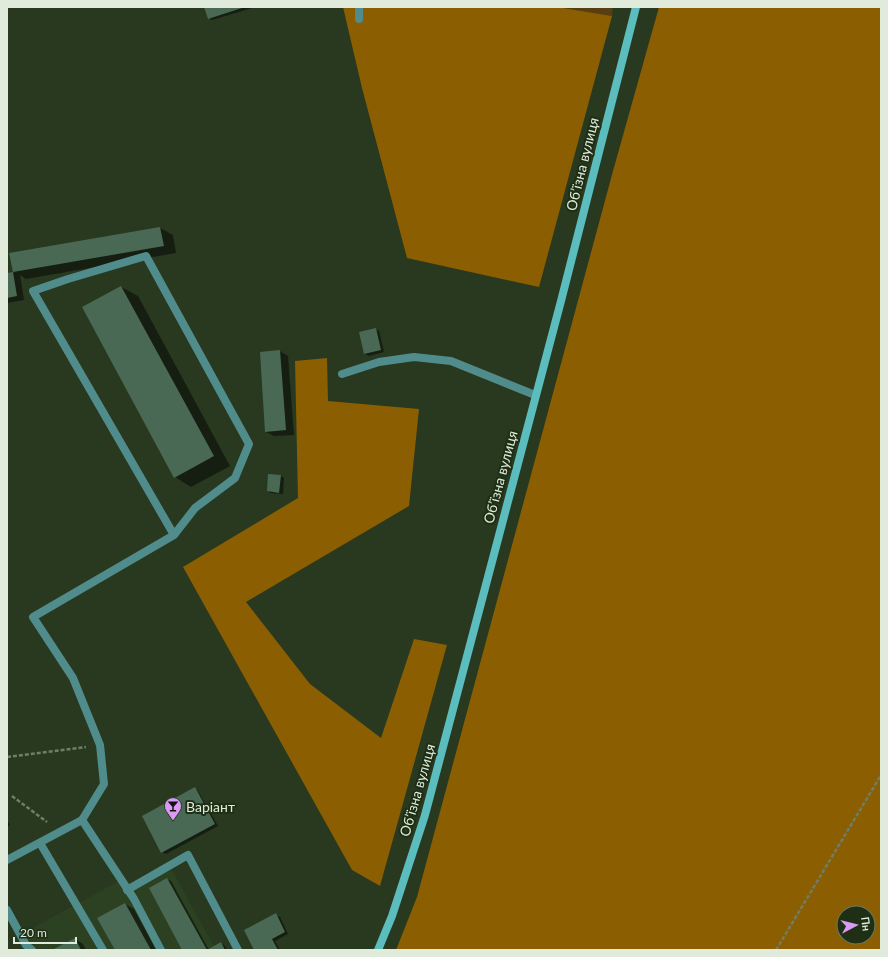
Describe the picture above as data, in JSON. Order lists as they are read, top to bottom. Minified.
{"streets":{"main road":["Об’їзна вулиця"]},"places":{"bar":["Варіант"]},"scale_bar":"20 m","north":"right"}
